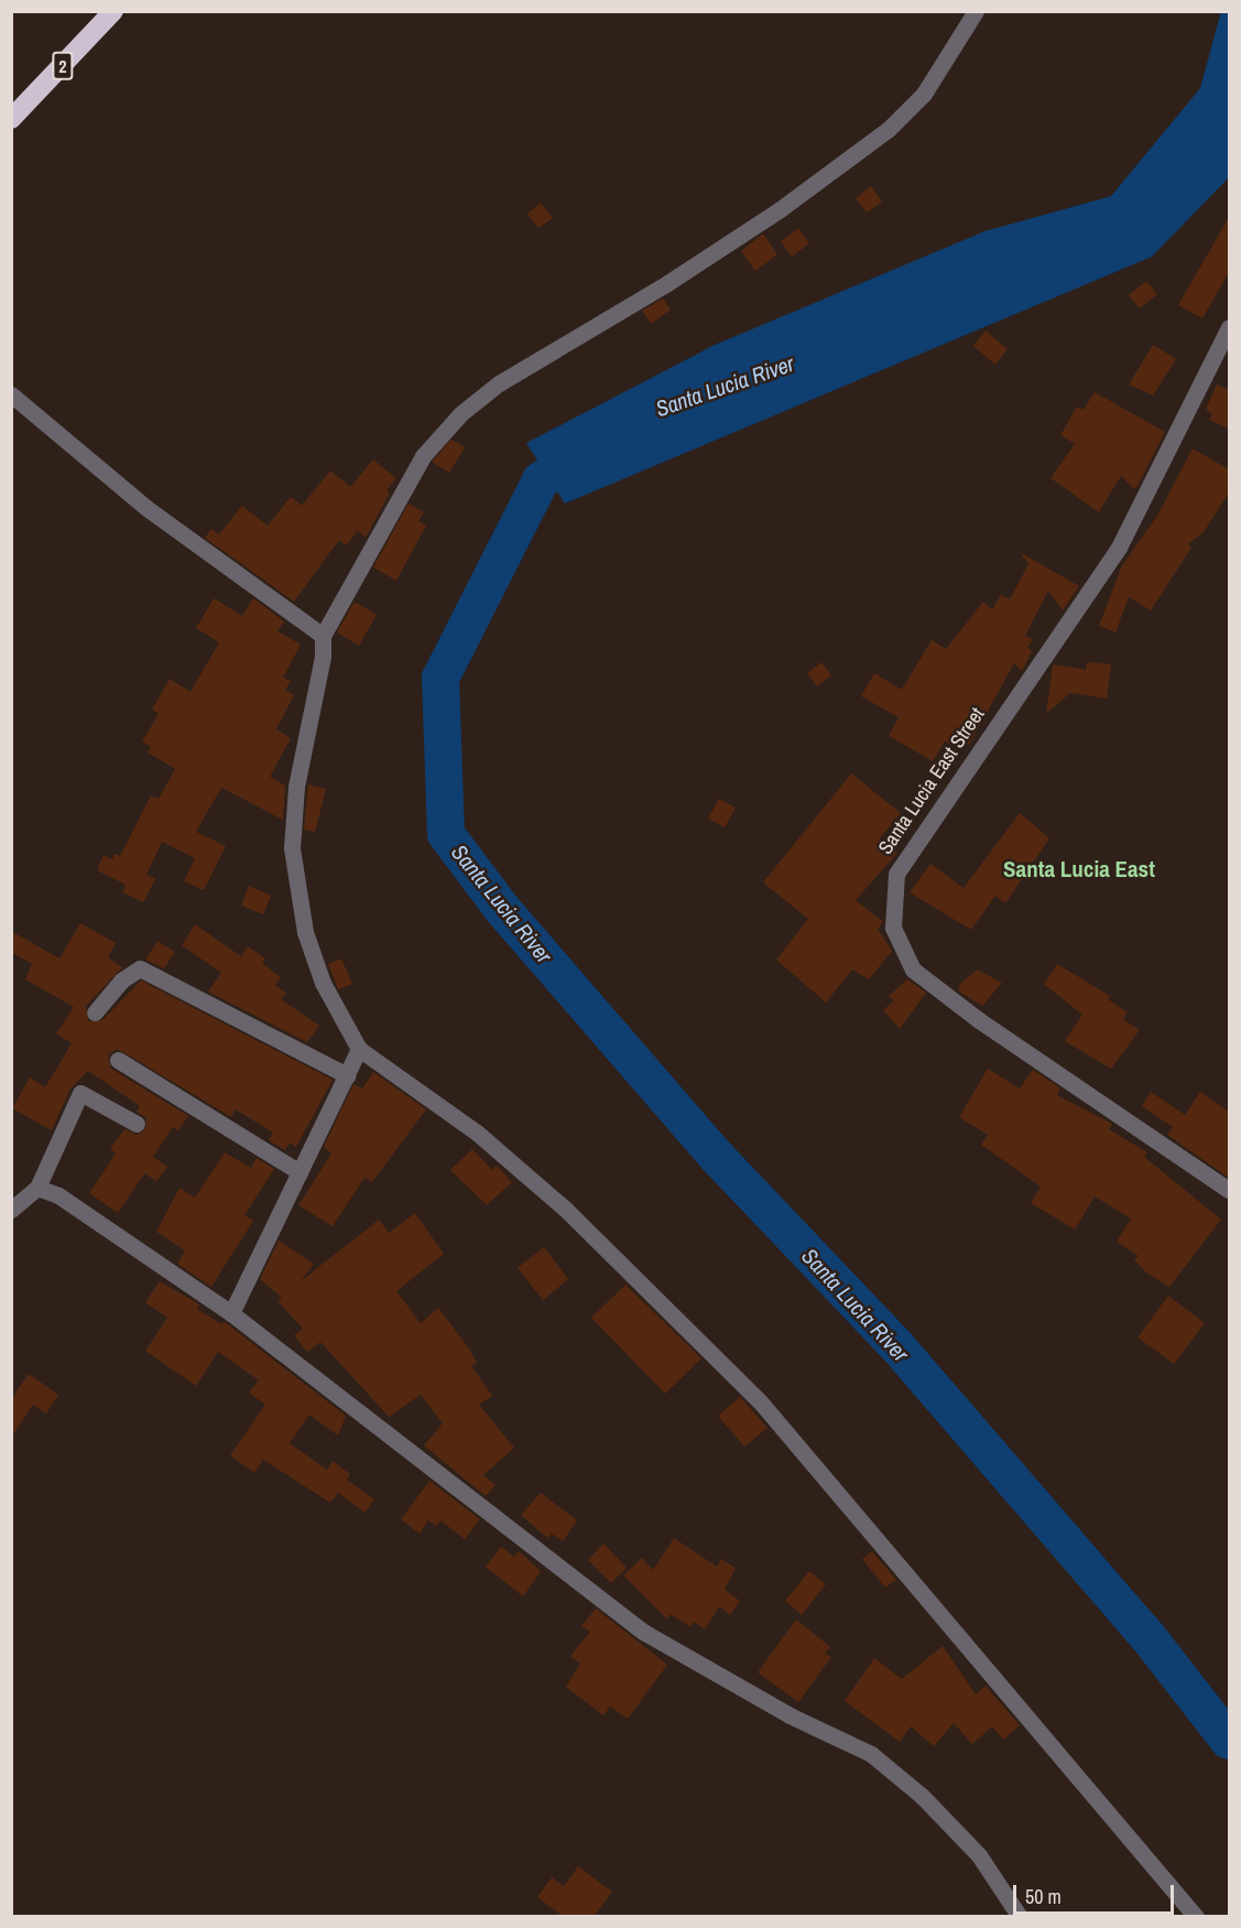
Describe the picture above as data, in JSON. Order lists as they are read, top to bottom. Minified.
{"streets":{"highway":["2"],"street":["Santa Lucia East Street"]},"districts":["Santa Lucia East"],"water":["Santa Lucia River"],"scale_bar":"50 m"}
